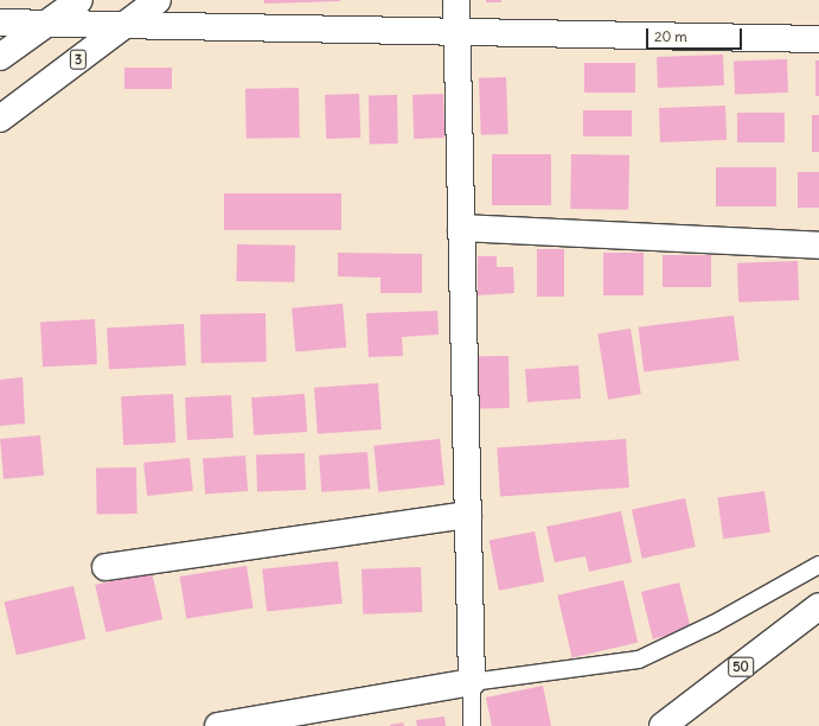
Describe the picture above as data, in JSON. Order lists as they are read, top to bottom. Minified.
{"streets":{"main road":["3","50"]},"scale_bar":"20 m"}
